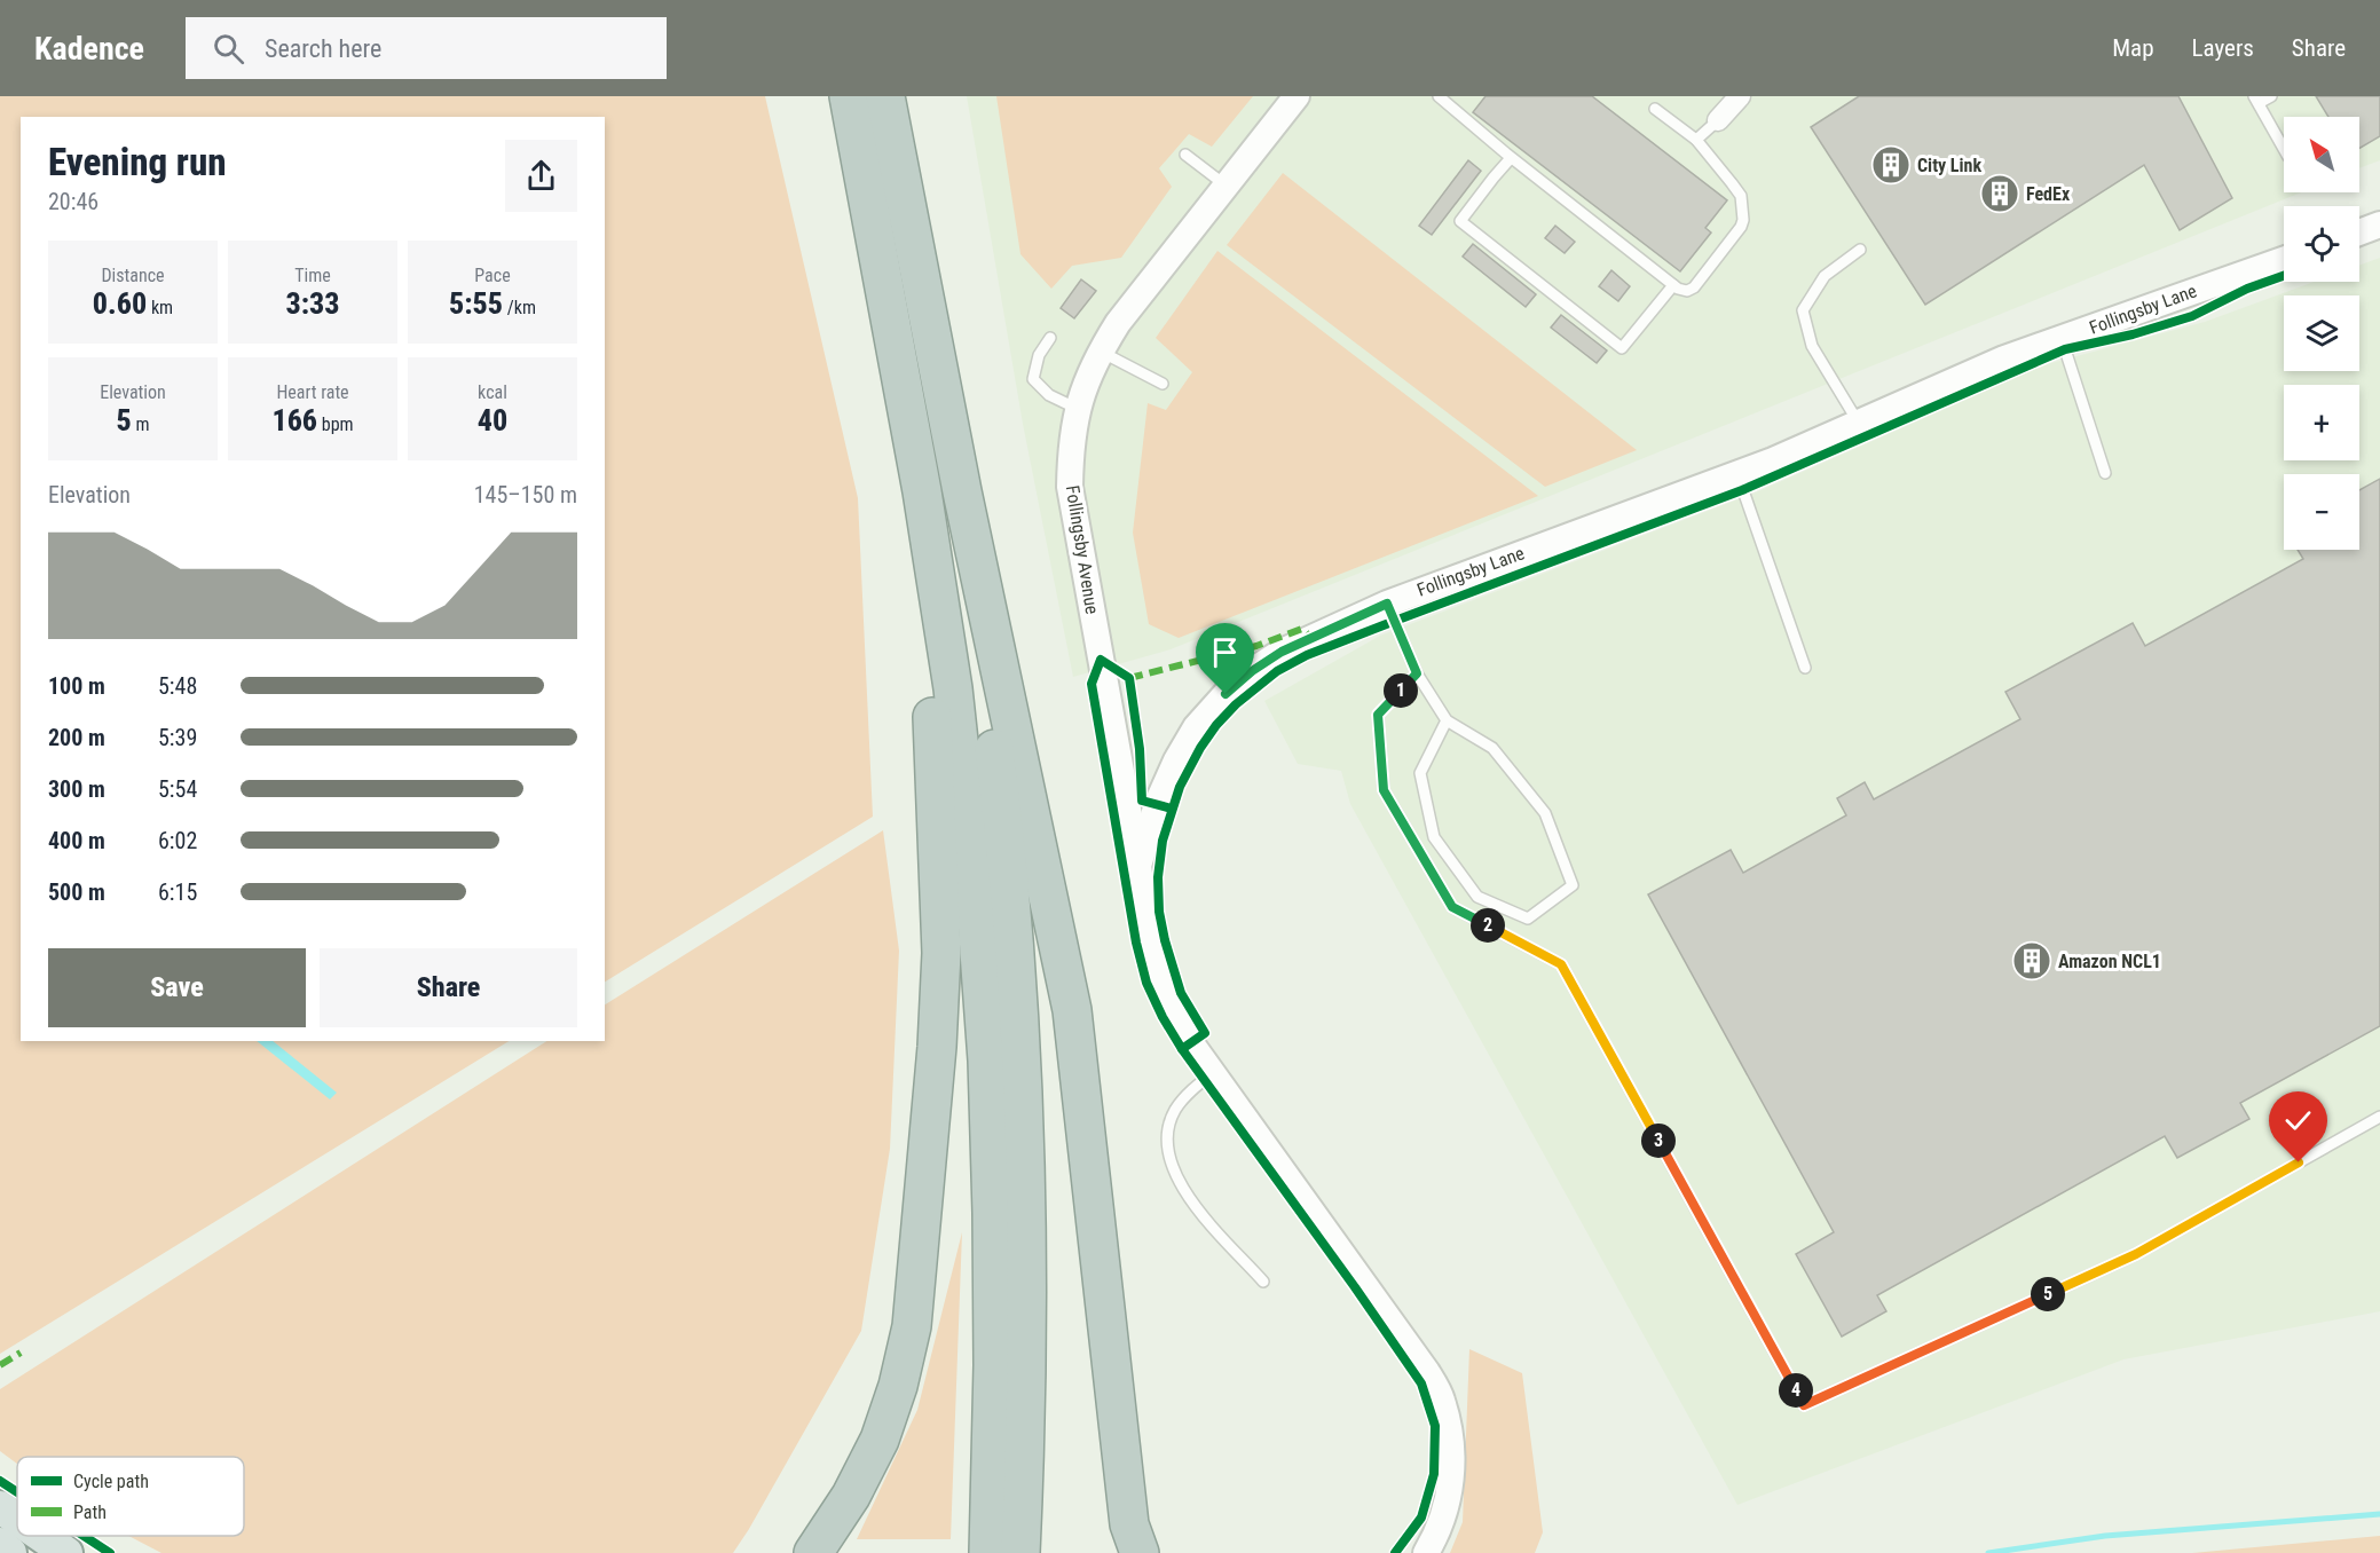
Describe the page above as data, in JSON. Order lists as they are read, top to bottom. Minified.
{"streets":{"street":["Follingsby Lane","Follingsby Avenue"]},"crossings":[["Follingsby Lane","Follingsby Avenue"]],"places":{"building":["City Link","FedEx","Amazon NCL1"]},"legend":["Cycle path","Path"],"north":"top left","page":{"header":"Kadence","search":"Search here","nav":["Map","Layers","Share"],"map_buttons":["+","−"],"heading":["Evening run","20:46"],"stats":[["Distance","0.60 km"],["Time","3:33"],["Pace","5:55 /km"],["Elevation","5 m"],["Heart rate","166 bpm"],["kcal","40"]],"chart":["Elevation","145–150 m"],"list":[{"name":"100 m","note":"5:48"},{"name":"200 m","note":"5:39"},{"name":"300 m","note":"5:54"},{"name":"400 m","note":"6:02"},{"name":"500 m","note":"6:15"}],"pins":["1","2","3","5","4"],"buttons":["Save","Share"]}}
